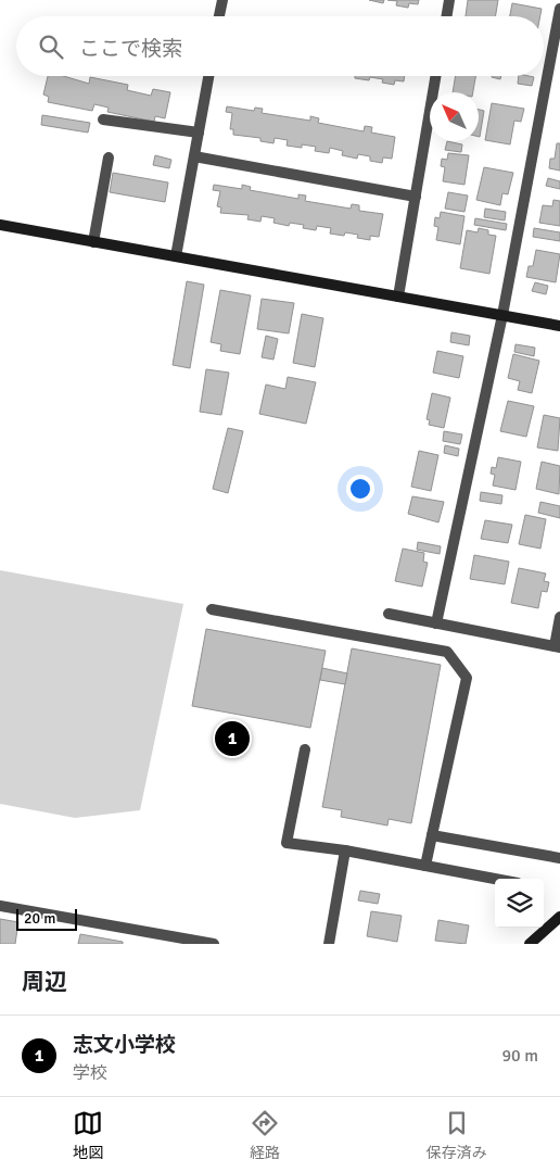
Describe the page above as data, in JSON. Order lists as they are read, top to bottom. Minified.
{"scale_bar":"20 m","north":"top left","page":{"search":"ここで検索","pins":"1","scale":"20 m","heading":"周辺","list":[{"mark":"1","name":"志文小学校","note":"学校","value":"90 m"}],"nav":["地図","経路","保存済み"]}}
